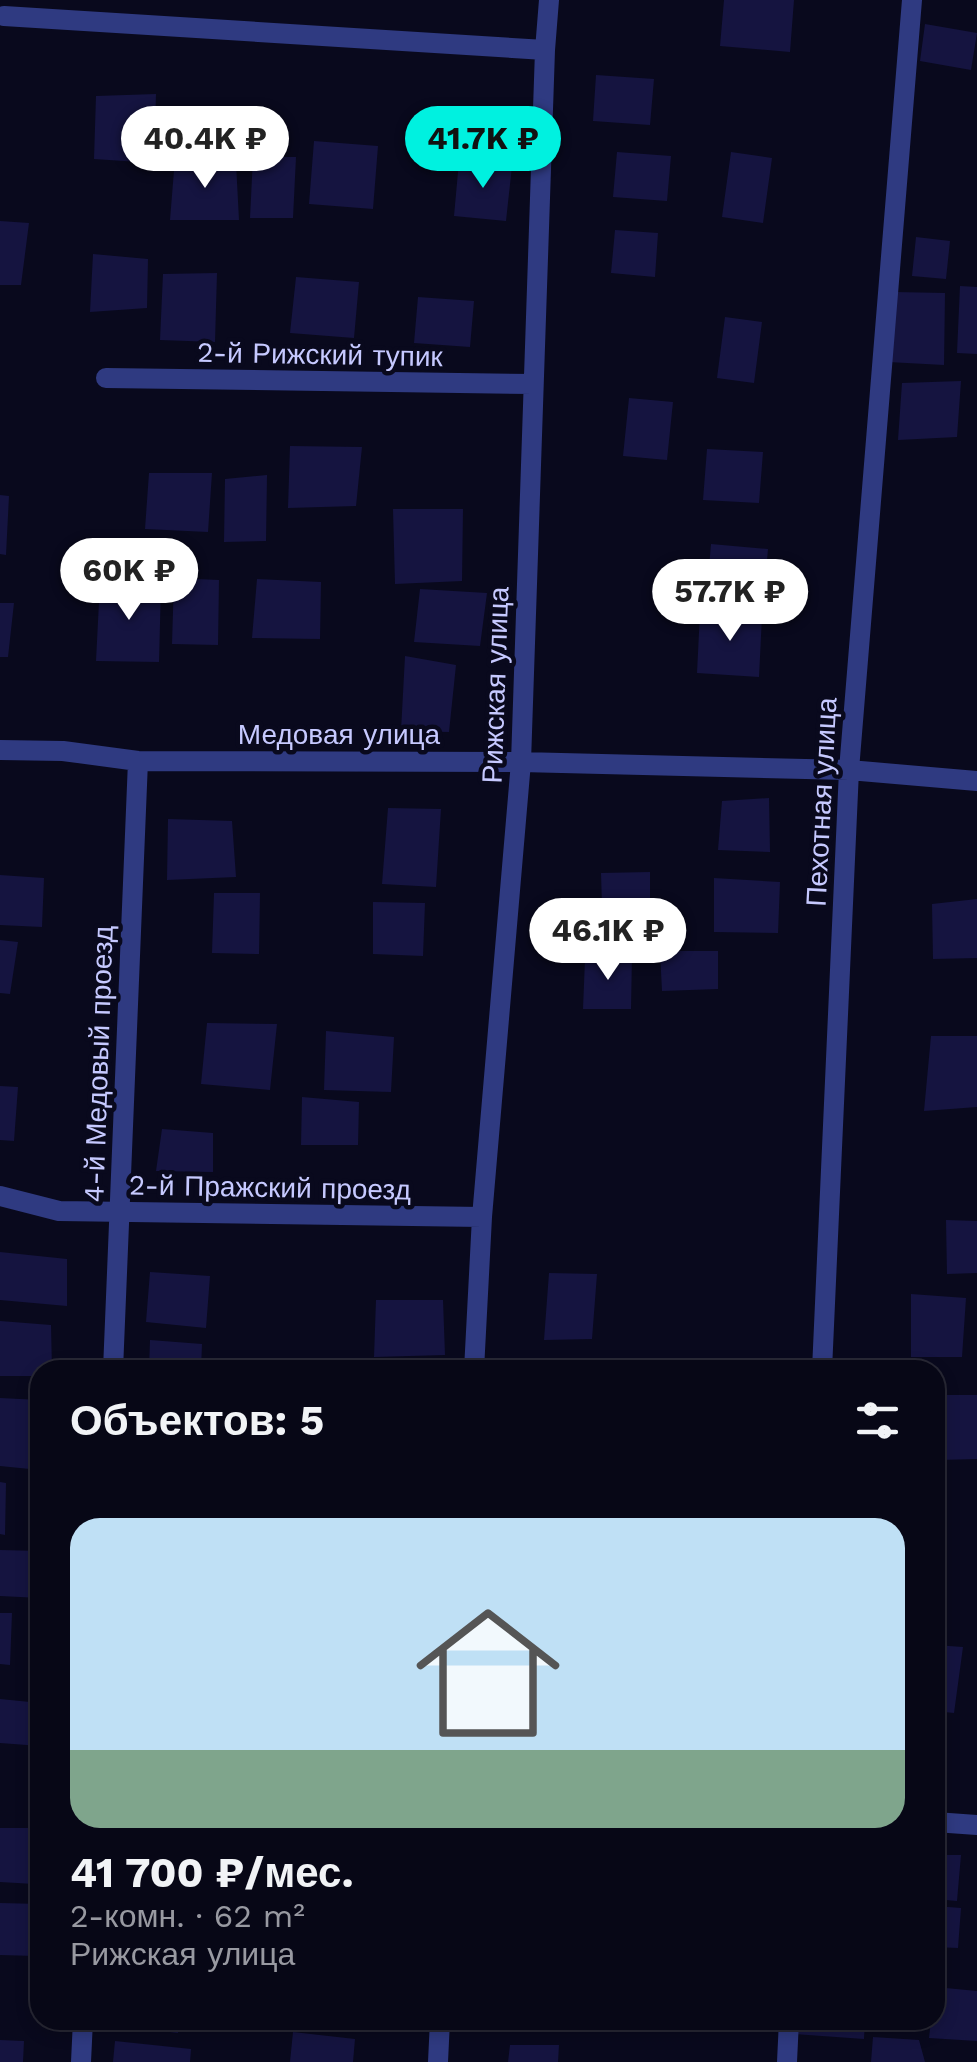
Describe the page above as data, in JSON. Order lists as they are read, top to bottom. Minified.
{"streets":{"street":["2-й Рижский тупик","Рижская улица","Медовая улица","Пехотная улица","4-й Медовый проезд","2-й Пражский проезд"]},"crossings":[["2-й Рижский тупик","Рижская улица"],["Рижская улица","Медовая улица"],["Рижская улица","2-й Пражский проезд"],["Медовая улица","Пехотная улица"],["Медовая улица","4-й Медовый проезд"],["4-й Медовый проезд","2-й Пражский проезд"]],"page":{"price":["40.4K ₽","41.7K ₽","60K ₽","57.7K ₽","46.1K ₽"],"heading":"Объектов: 5","list":[{"name":"41 700 ₽/мес.","note":"2-комн. · 62 m² · Рижская улица"}]}}
